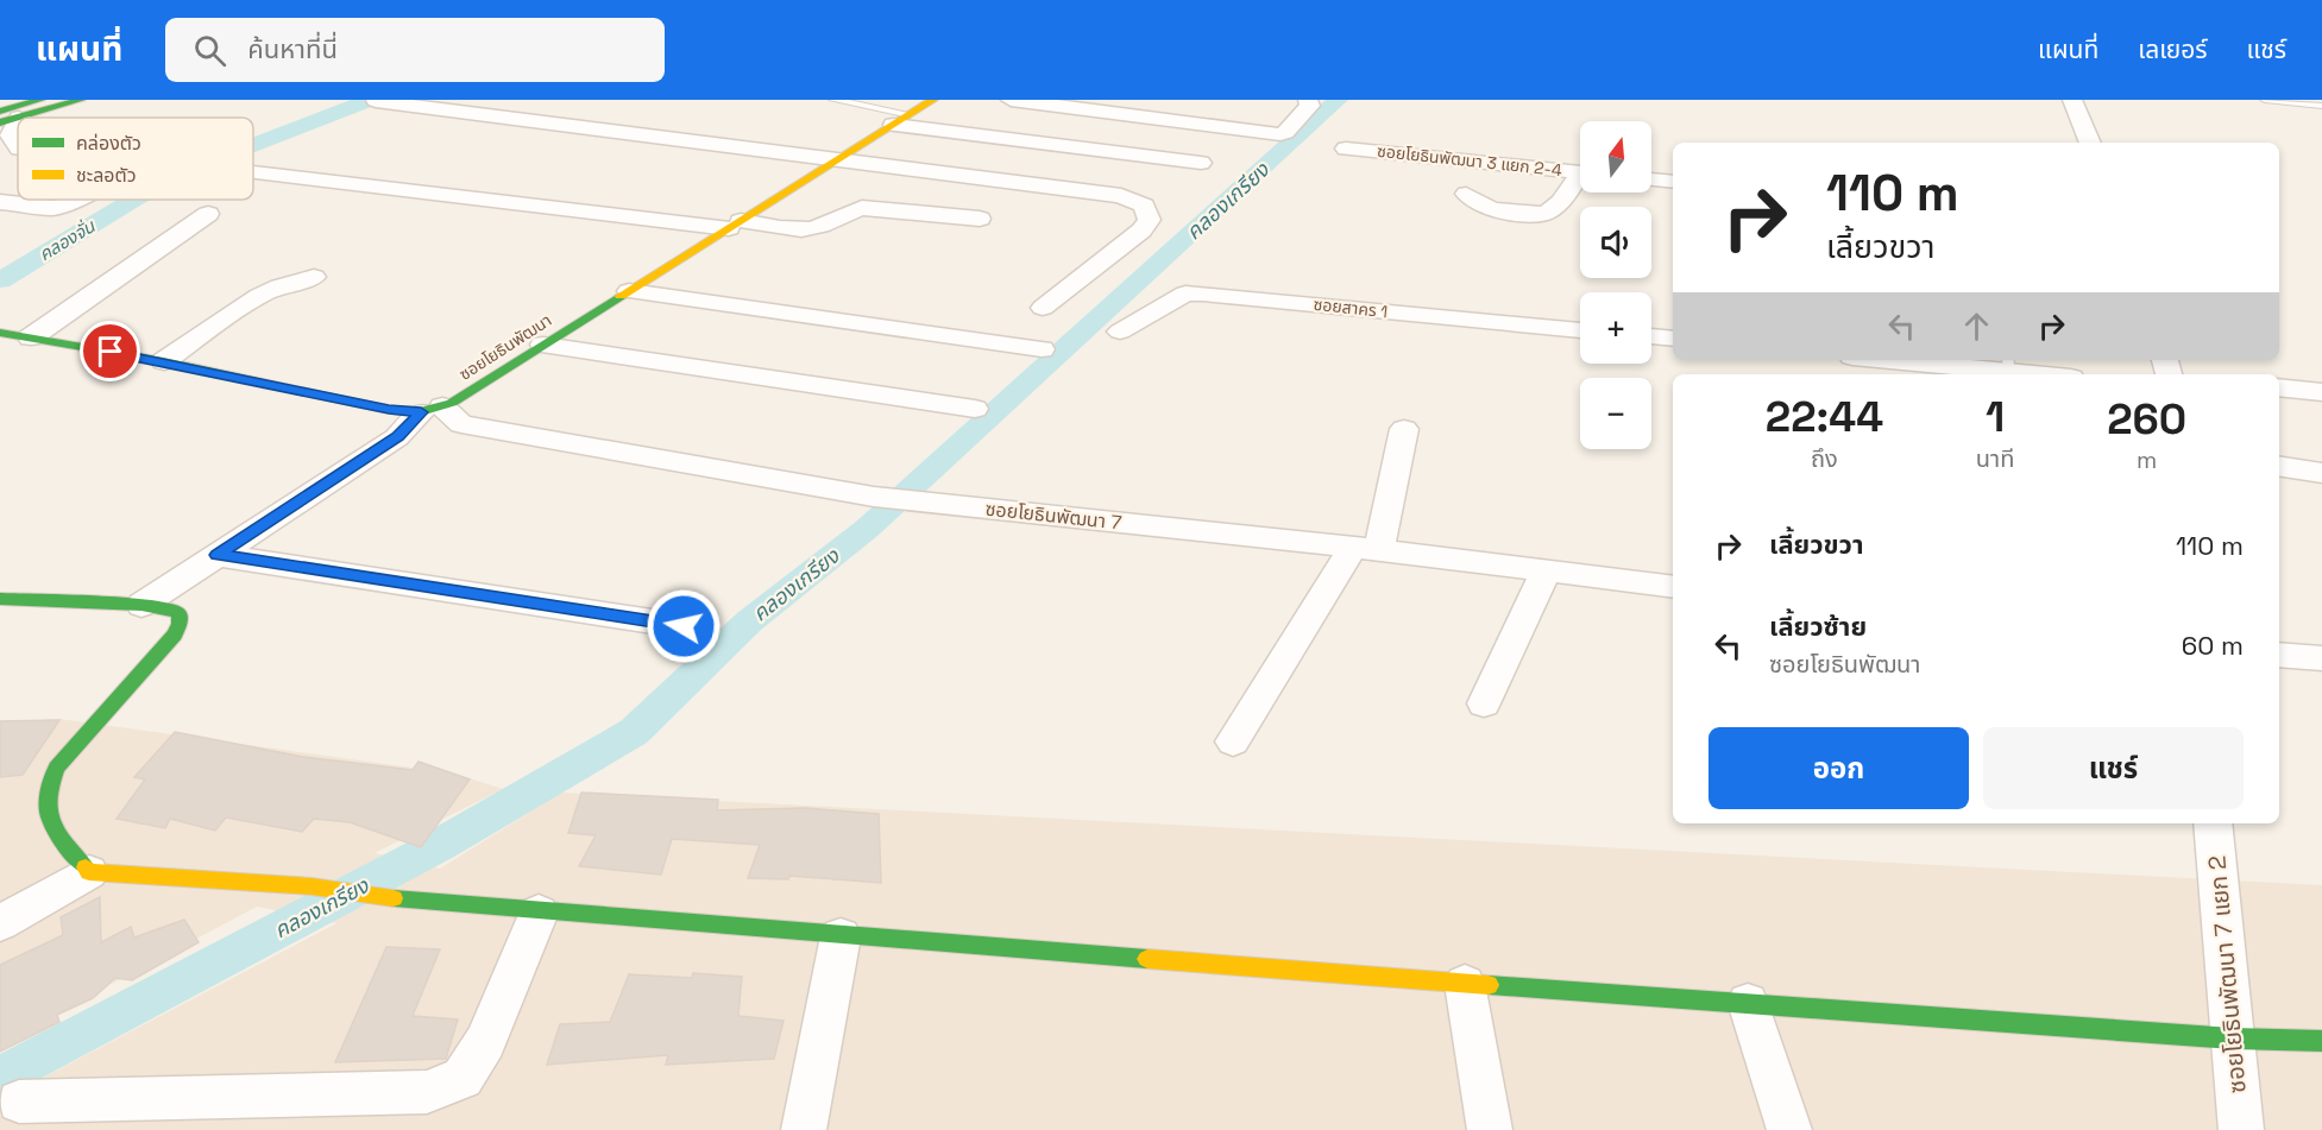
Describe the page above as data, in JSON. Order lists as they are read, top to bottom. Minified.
{"streets":{"main road":["ซอยโยธินพัฒนา"],"street":["ซอยโยธินพัฒนา 3 แยก 2-4","ซอยสาคร 1","ซอยโยธินพัฒนา 7","ซอยโยธินพัฒนา 7 แยก 2"]},"crossings":[["ซอยโยธินพัฒนา","ซอยโยธินพัฒนา 7"]],"water":["คลองเกรียง","คลองจั่น"],"legend":["คล่องตัว","ชะลอตัว"],"north":"top","page":{"header":"แผนที่","search":"ค้นหาที่นี่","nav":["แผนที่","เลเยอร์","แชร์"],"map_buttons":["+","−"],"turn":["110 m","เลี้ยวขวา"],"eta":["22:44","ถึง","1","นาที","260","m"],"list":[{"name":"เลี้ยวขวา","value":"110 m"},{"name":"เลี้ยวซ้าย","note":"ซอยโยธินพัฒนา","value":"60 m"}],"buttons":["ออก","แชร์"]}}
